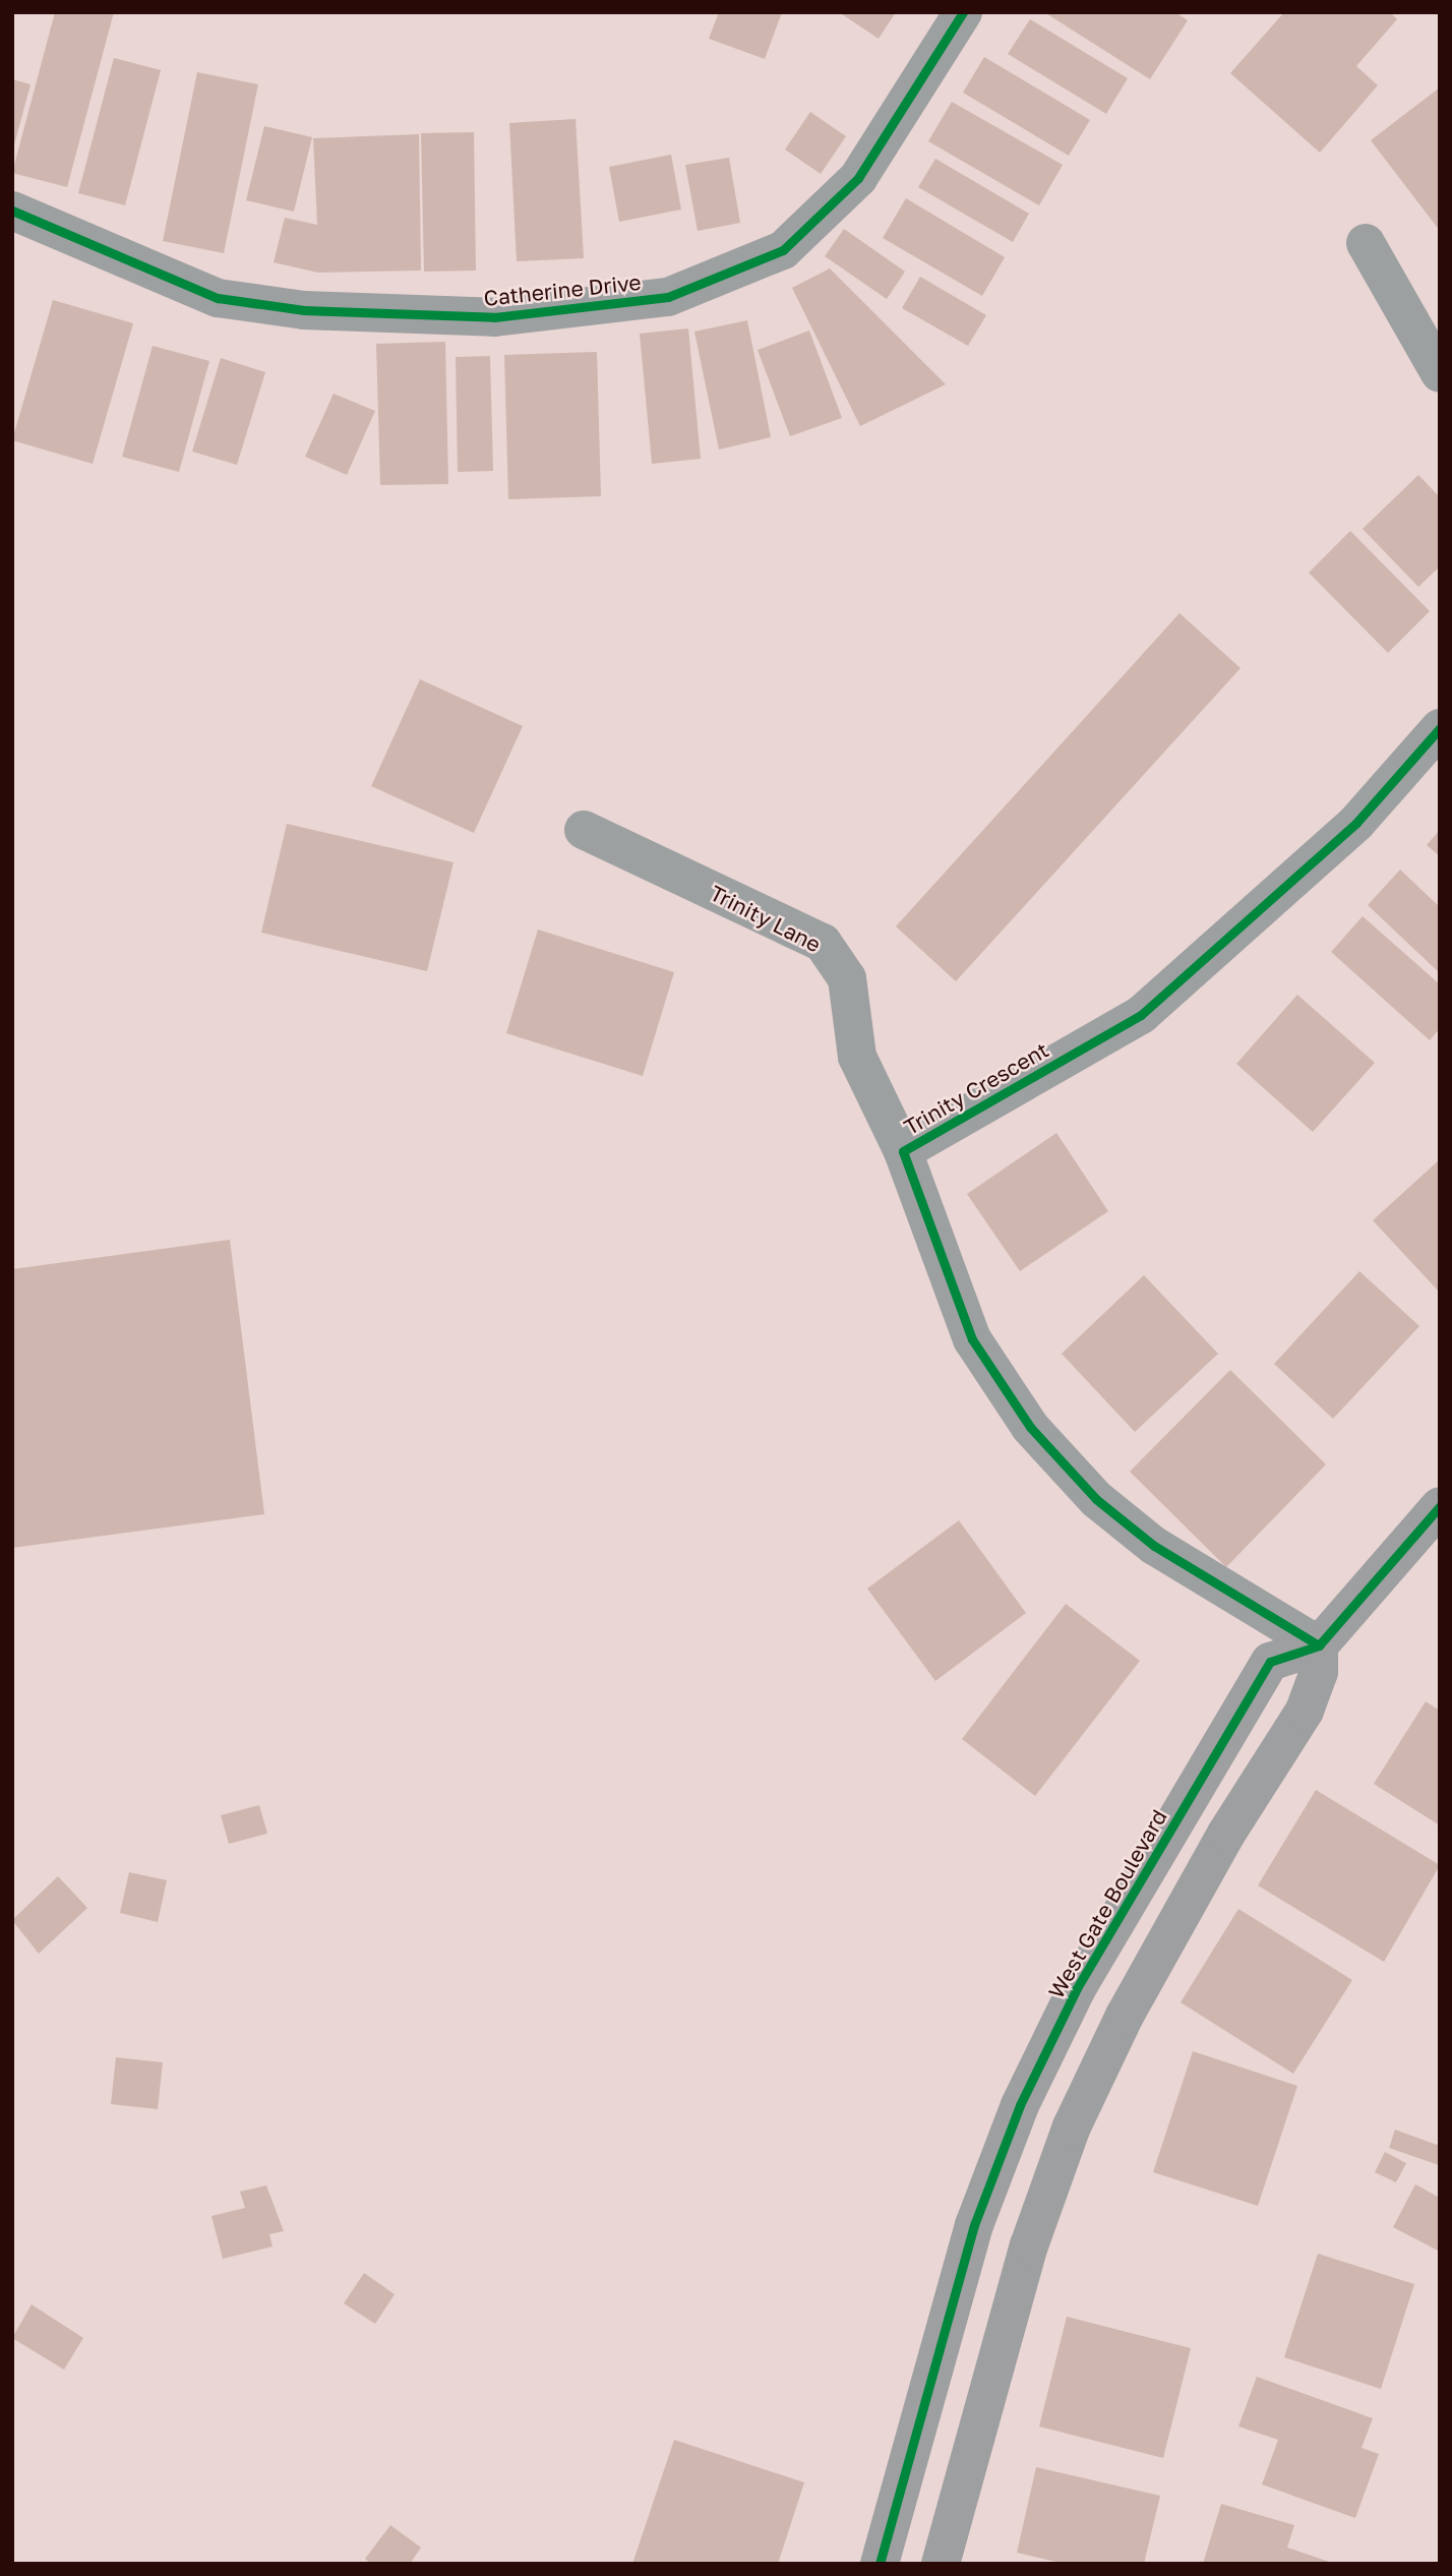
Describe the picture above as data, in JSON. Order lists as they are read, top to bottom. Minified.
{"streets":{"street":["Catherine Drive","Trinity Lane","Trinity Crescent","West Gate Boulevard"]},"crossings":[["Trinity Lane","Trinity Crescent"],["Trinity Crescent","West Gate Boulevard"]]}
